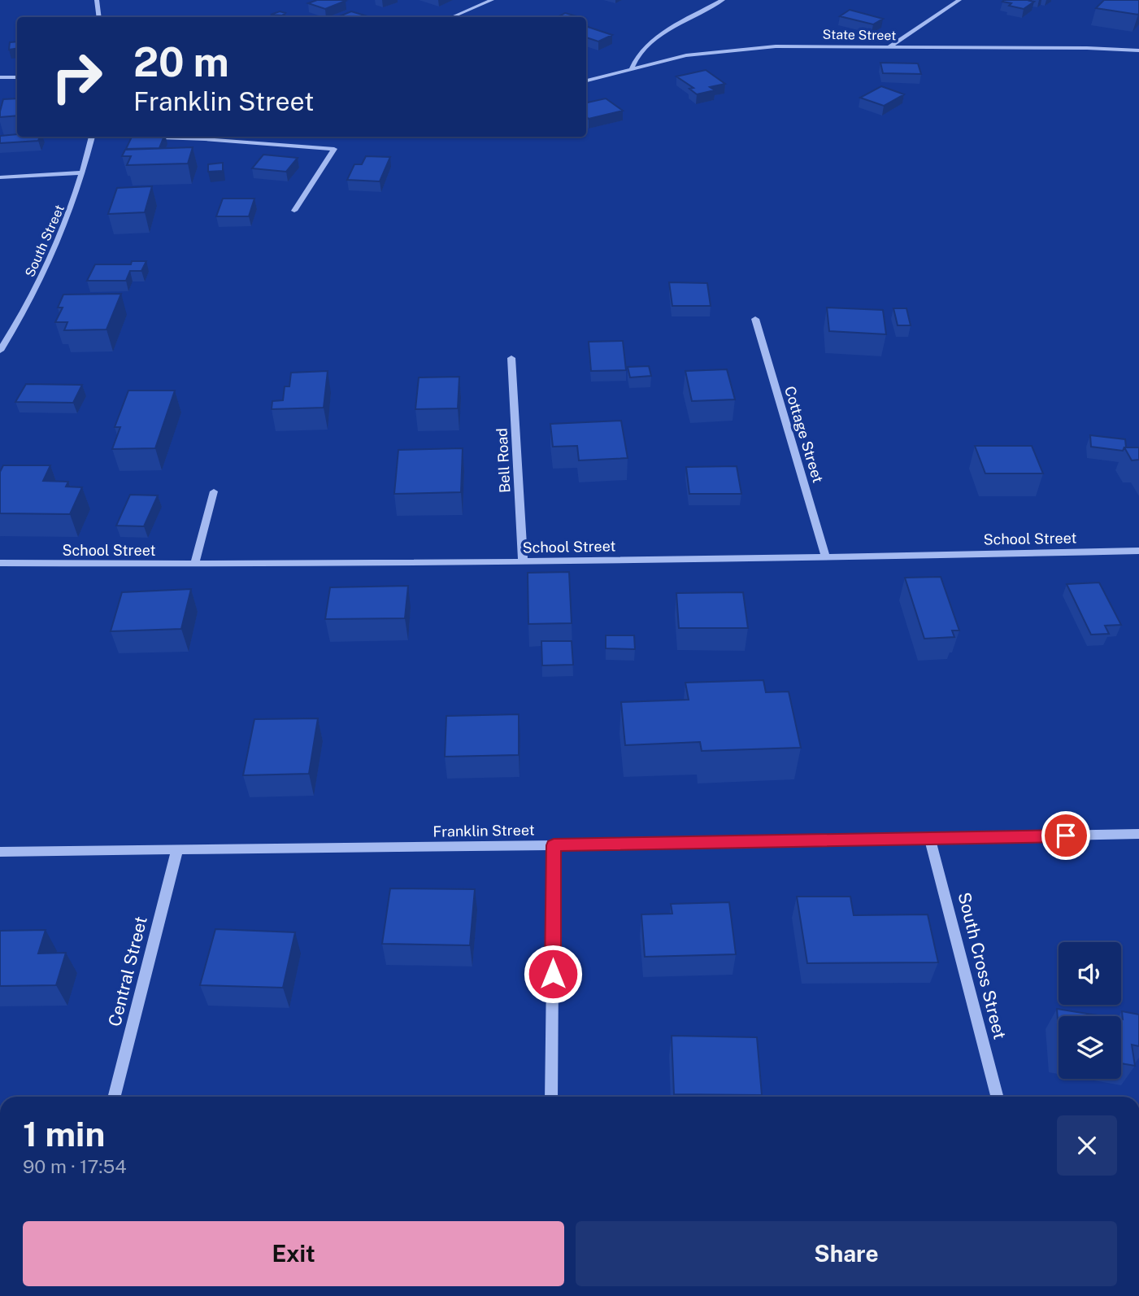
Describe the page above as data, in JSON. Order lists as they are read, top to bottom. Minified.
{"streets":{"street":["State Street","South Street","Cottage Street","Bell Road","School Street","Franklin Street","South Cross Street","Central Street"]},"crossings":[["Cottage Street","School Street"],["Bell Road","School Street"],["Franklin Street","South Cross Street"],["Franklin Street","Central Street"]],"page":{"turn":["20 m","Franklin Street"],"heading":["1 min","90 m · 17:54"],"buttons":["Exit","Share"]}}
